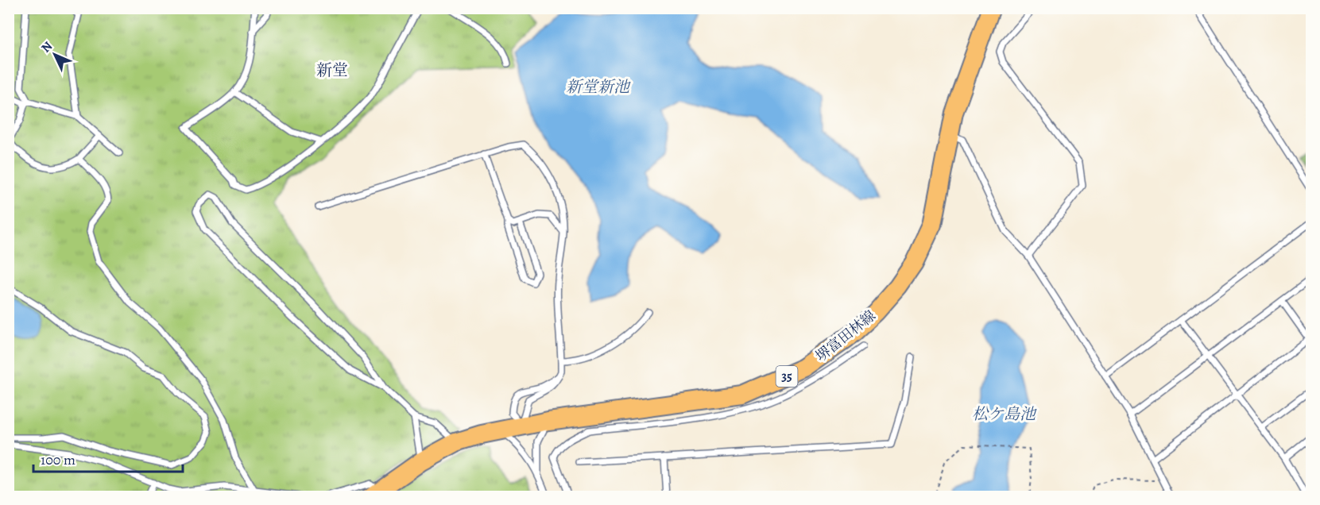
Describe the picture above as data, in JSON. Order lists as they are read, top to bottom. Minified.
{"streets":{"main road":["堺富田林線","35"]},"districts":["新堂"],"water":["新堂新池","松ケ島池"],"scale_bar":"100 m","north":"top left"}
